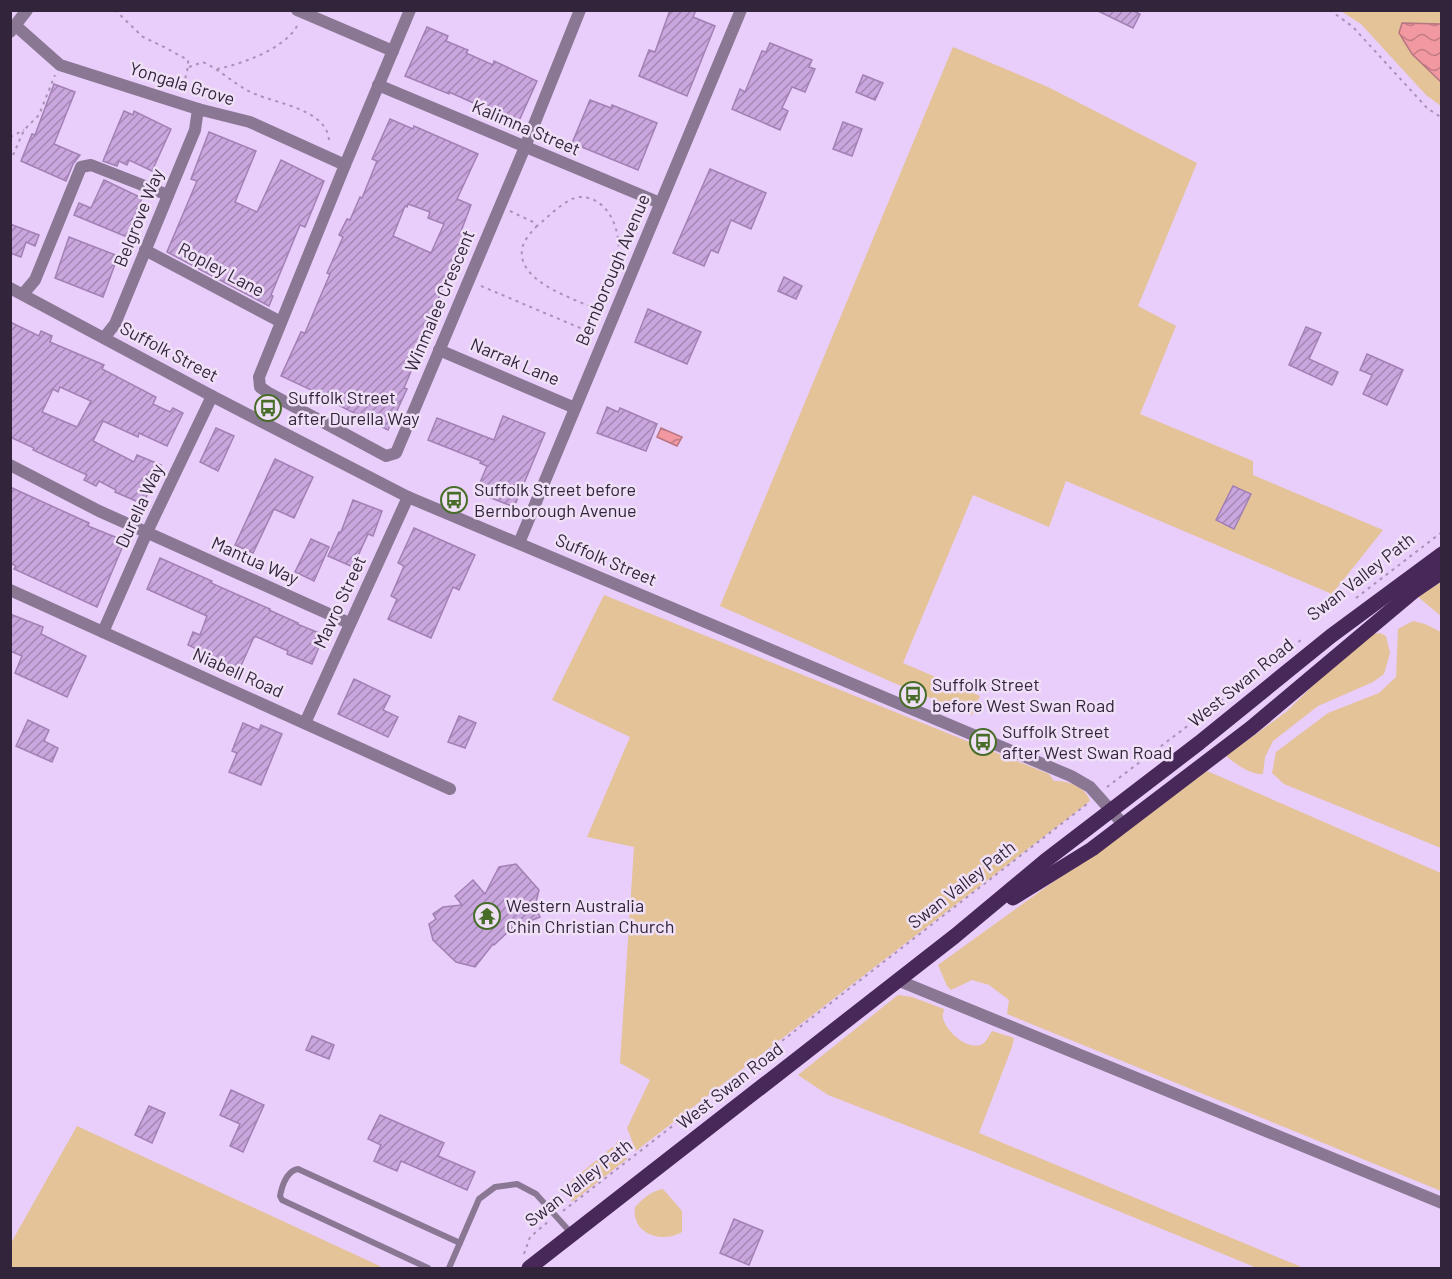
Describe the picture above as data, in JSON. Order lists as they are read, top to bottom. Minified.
{"streets":{"main road":["West Swan Road"],"street":["Yongala Grove","Kalimna Street","Belgrove Way","Ropley Lane","Bernborough Avenue","Winmalee Crescent","Suffolk Street","Narrak Lane","Durella Way","Mantua Way","Mavro Street","Niabell Road"],"path":["Swan Valley Path"]},"crossings":[["Yongala Grove","Belgrove Way"],["Yongala Grove","Winmalee Crescent"],["Kalimna Street","Bernborough Avenue"],["Kalimna Street","Winmalee Crescent"],["Belgrove Way","Ropley Lane"],["Belgrove Way","Suffolk Street"],["Ropley Lane","Winmalee Crescent"],["Bernborough Avenue","Suffolk Street"],["Bernborough Avenue","Narrak Lane"],["Winmalee Crescent","Narrak Lane"],["Suffolk Street","Durella Way"],["Suffolk Street","Swan Valley Path"],["Suffolk Street","Mavro Street"],["Suffolk Street","West Swan Road"],["Durella Way","Mantua Way"],["Durella Way","Niabell Road"],["Mantua Way","Mavro Street"],["Swan Valley Path","West Swan Road"],["Mavro Street","Niabell Road"]],"places":{"bus stop":["Suffolk Street after Durella Way","Suffolk Street before Bernborough Avenue","Suffolk Street before West Swan Road","Suffolk Street after West Swan Road"],"temple":["Western Australia Chin Christian Church"]}}
